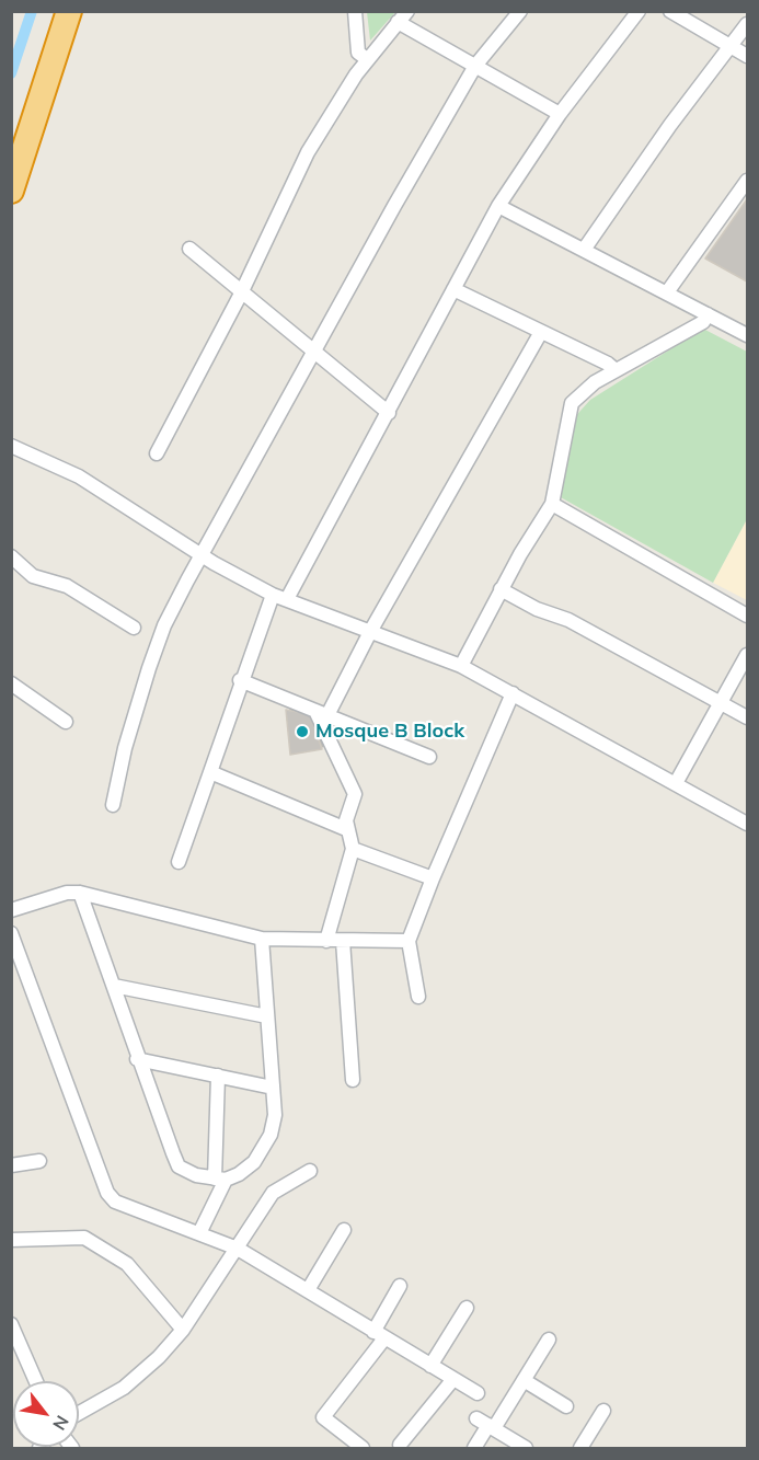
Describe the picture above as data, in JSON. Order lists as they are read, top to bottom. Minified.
{"places":["Mosque B Block"],"north":"bottom right"}
